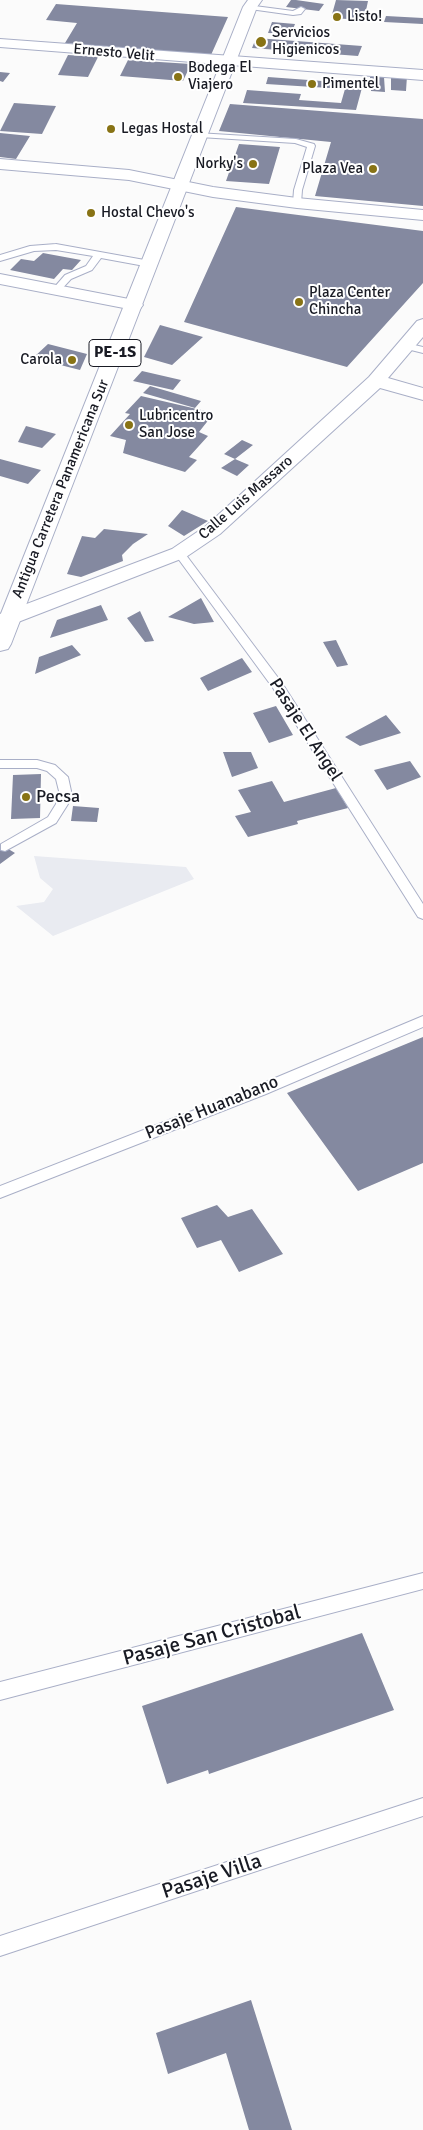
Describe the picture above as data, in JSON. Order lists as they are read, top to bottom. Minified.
{"streets":{"main road":["Ernesto Velit","PE-1S","Antigua Carretera Panamericana Sur","Calle Luis Massaro"],"lane":["Pasaje El Angel","Pasaje Huanabano","Pasaje San Cristobal","Pasaje Villa"]},"crossings":[["Ernesto Velit","Antigua Carretera Panamericana Sur"],["Antigua Carretera Panamericana Sur","Calle Luis Massaro"],["Calle Luis Massaro","Pasaje El Angel"]],"places":["Listo!","Servicios Higienicos","Bodega El Viajero","Pimentel","Legas Hostal","Norky's","Plaza Vea","Hostal Chevo's","Plaza Center Chincha","Carola","Lubricentro San Jose","Pecsa"]}
